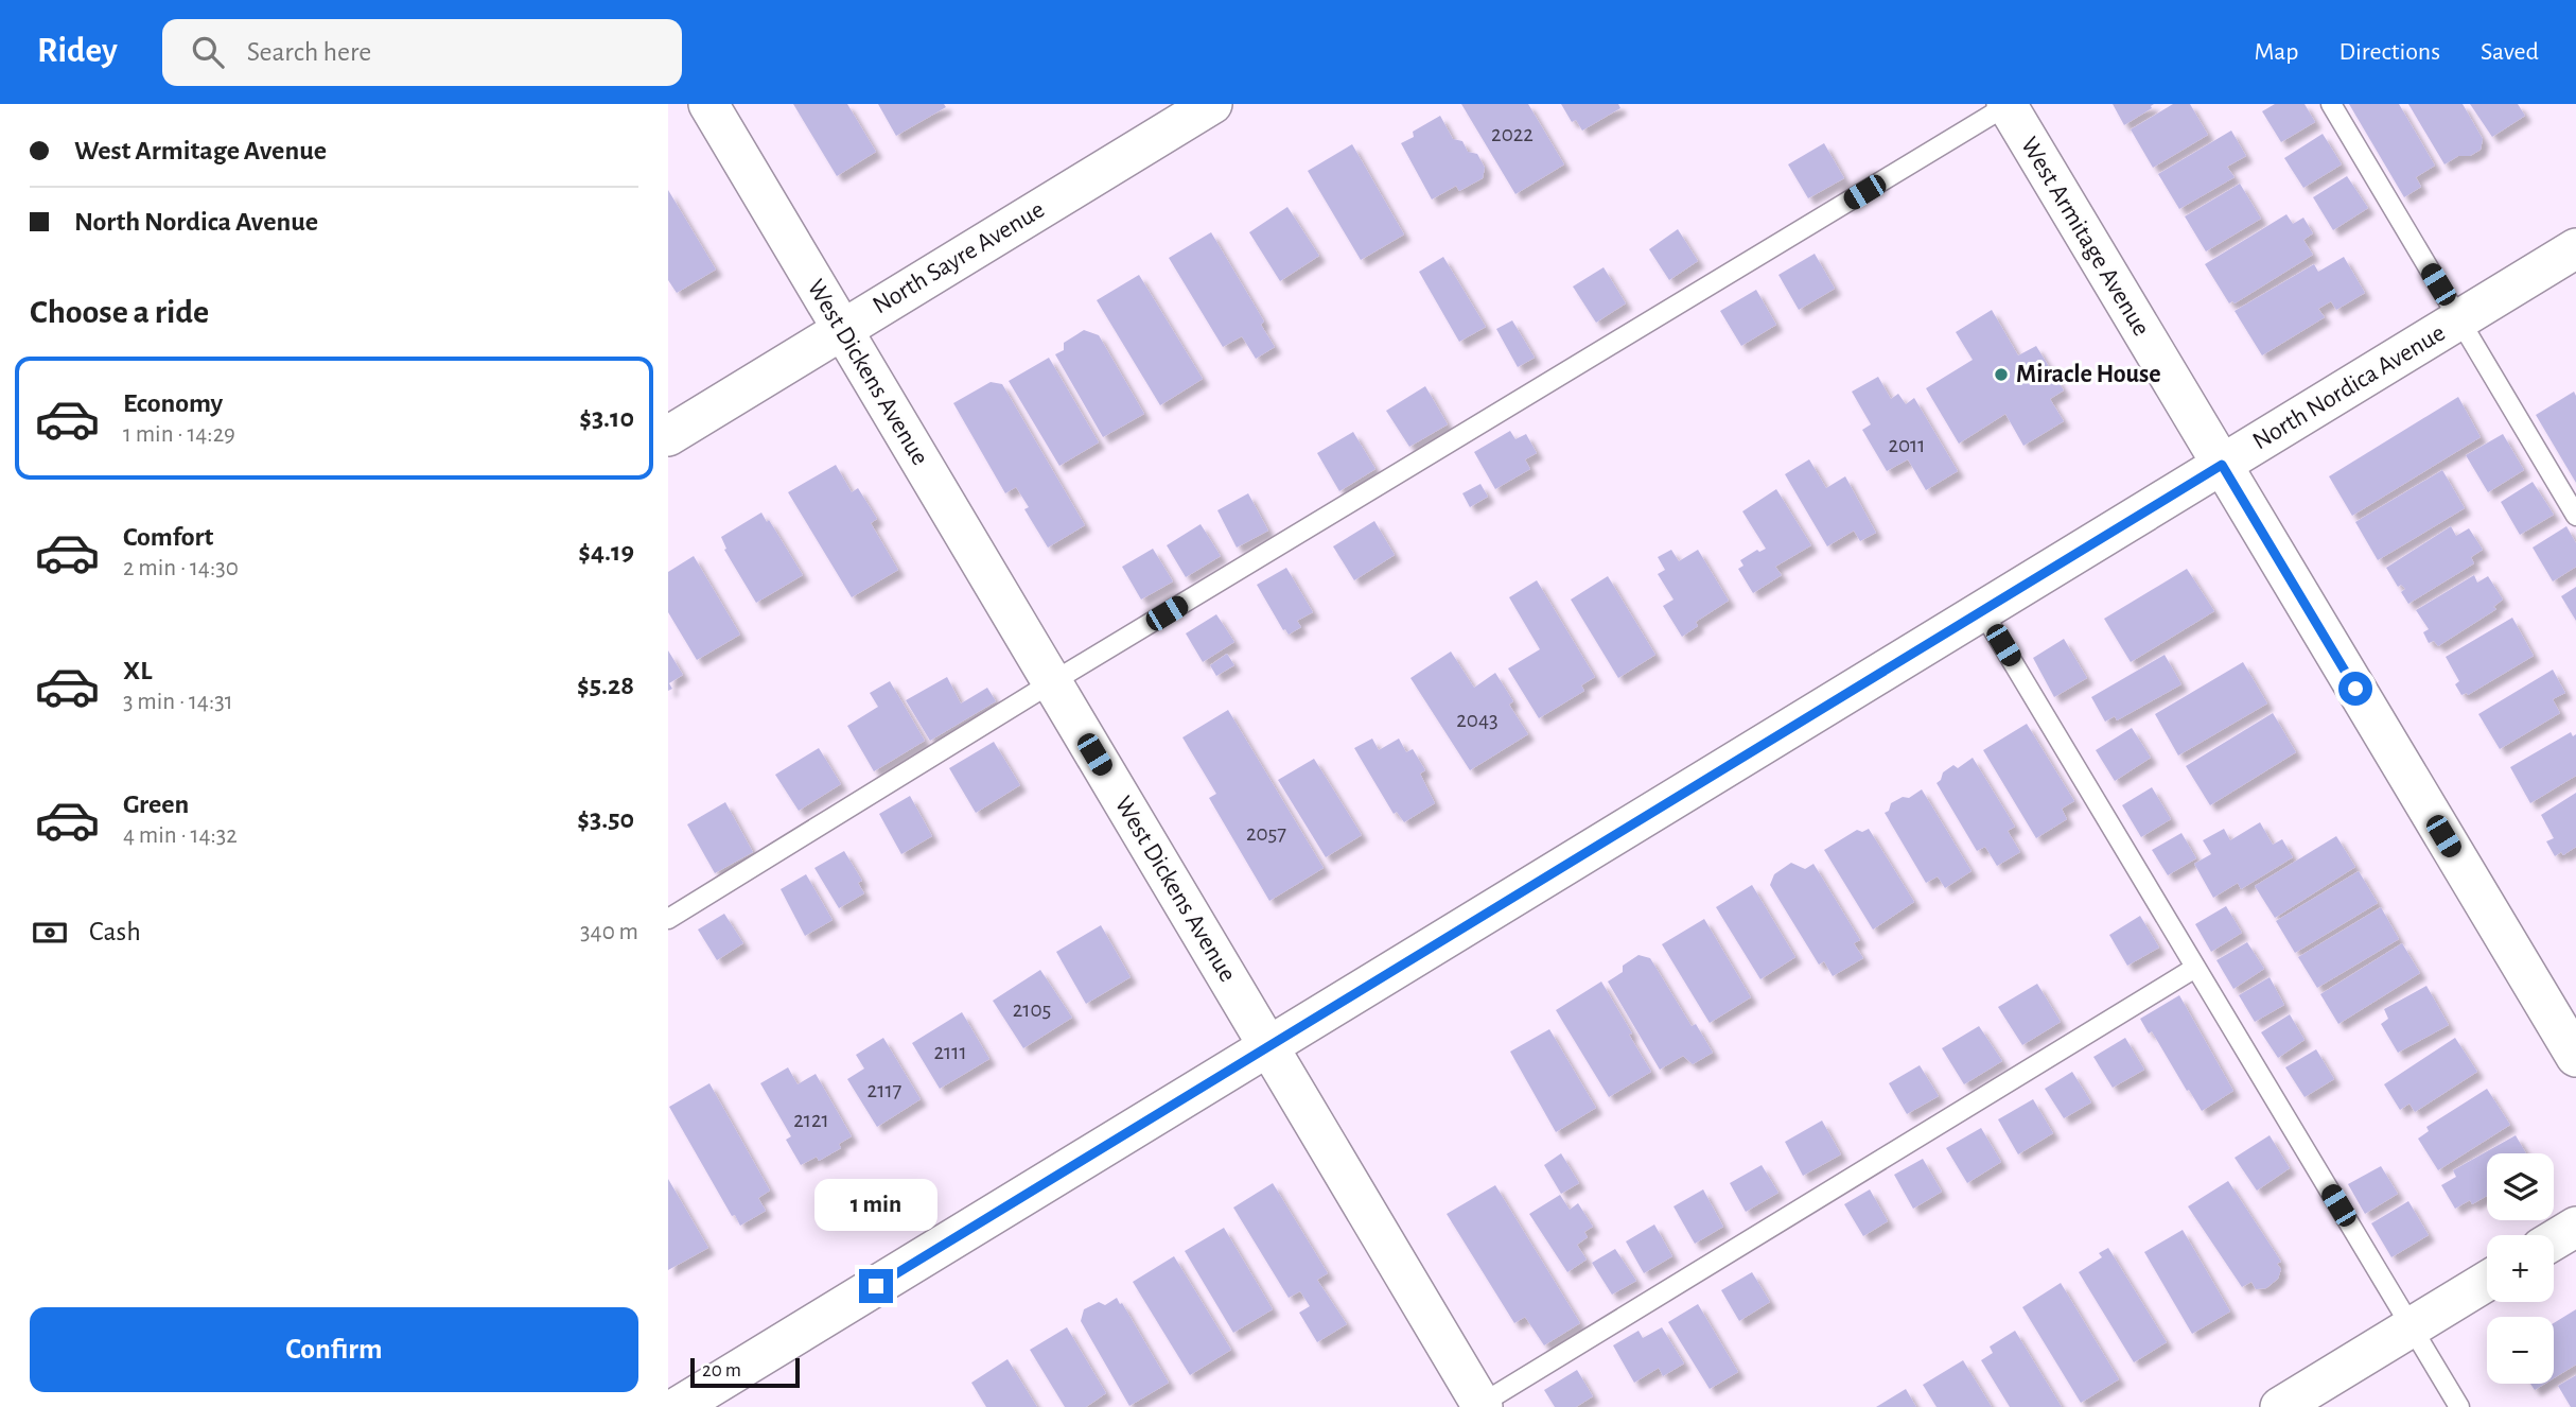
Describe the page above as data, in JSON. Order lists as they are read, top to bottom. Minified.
{"streets":{"street":["West Armitage Avenue","North Sayre Avenue","West Dickens Avenue","North Nordica Avenue"]},"crossings":[["West Armitage Avenue","North Nordica Avenue"],["North Sayre Avenue","West Dickens Avenue"],["West Dickens Avenue","North Nordica Avenue"]],"places":["Miracle House"],"house_numbers":["2022","2011","2043","2057","2105","2111","2117","2121"],"scale_bar":"20 m","page":{"header":"Ridey","search":"Search here","nav":["Map","Directions","Saved"],"banner":["West Armitage Avenue","North Nordica Avenue"],"heading":"Choose a ride","list":[{"name":"Economy","note":"1 min · 14:29","value":"$3.10"},{"name":"Comfort","note":"2 min · 14:30","value":"$4.19"},{"name":"XL","note":"3 min · 14:31","value":"$5.28"},{"name":"Green","note":"4 min · 14:32","value":"$3.50"}],"pay":["Cash","340 m"],"map_buttons":["+","−"],"bubble":"1 min","buttons":"Confirm","scale":"20 m"}}
